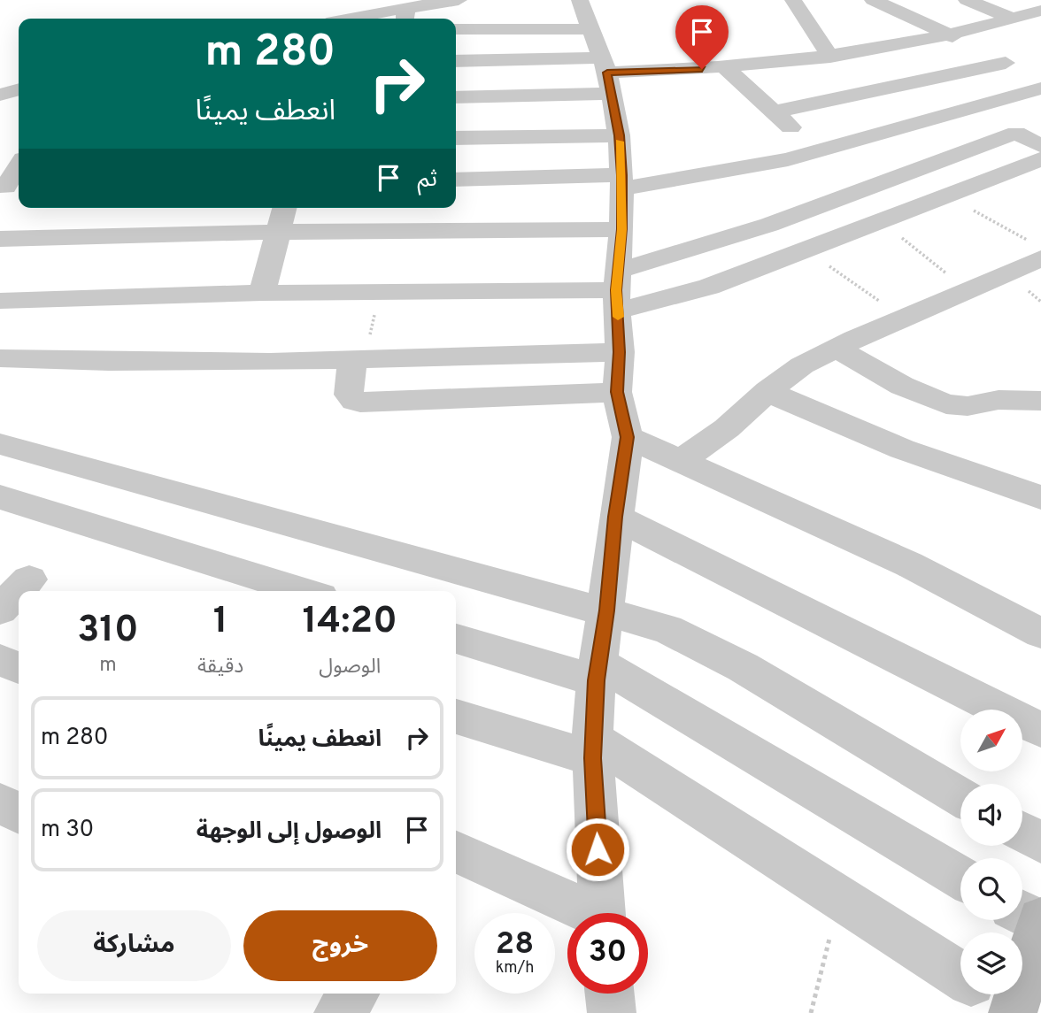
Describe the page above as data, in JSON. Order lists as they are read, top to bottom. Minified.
{"north":"top right","page":{"turn":["280 m","انعطف يمينًا"],"then":"ثم","eta":["14:20","الوصول","1","دقيقة","310","m"],"list":[{"name":"انعطف يمينًا","value":"280 m"},{"name":"الوصول إلى الوجهة","value":"30 m"}],"buttons":["خروج","مشاركة"],"speed":"28 km/h","limit":"30"}}
